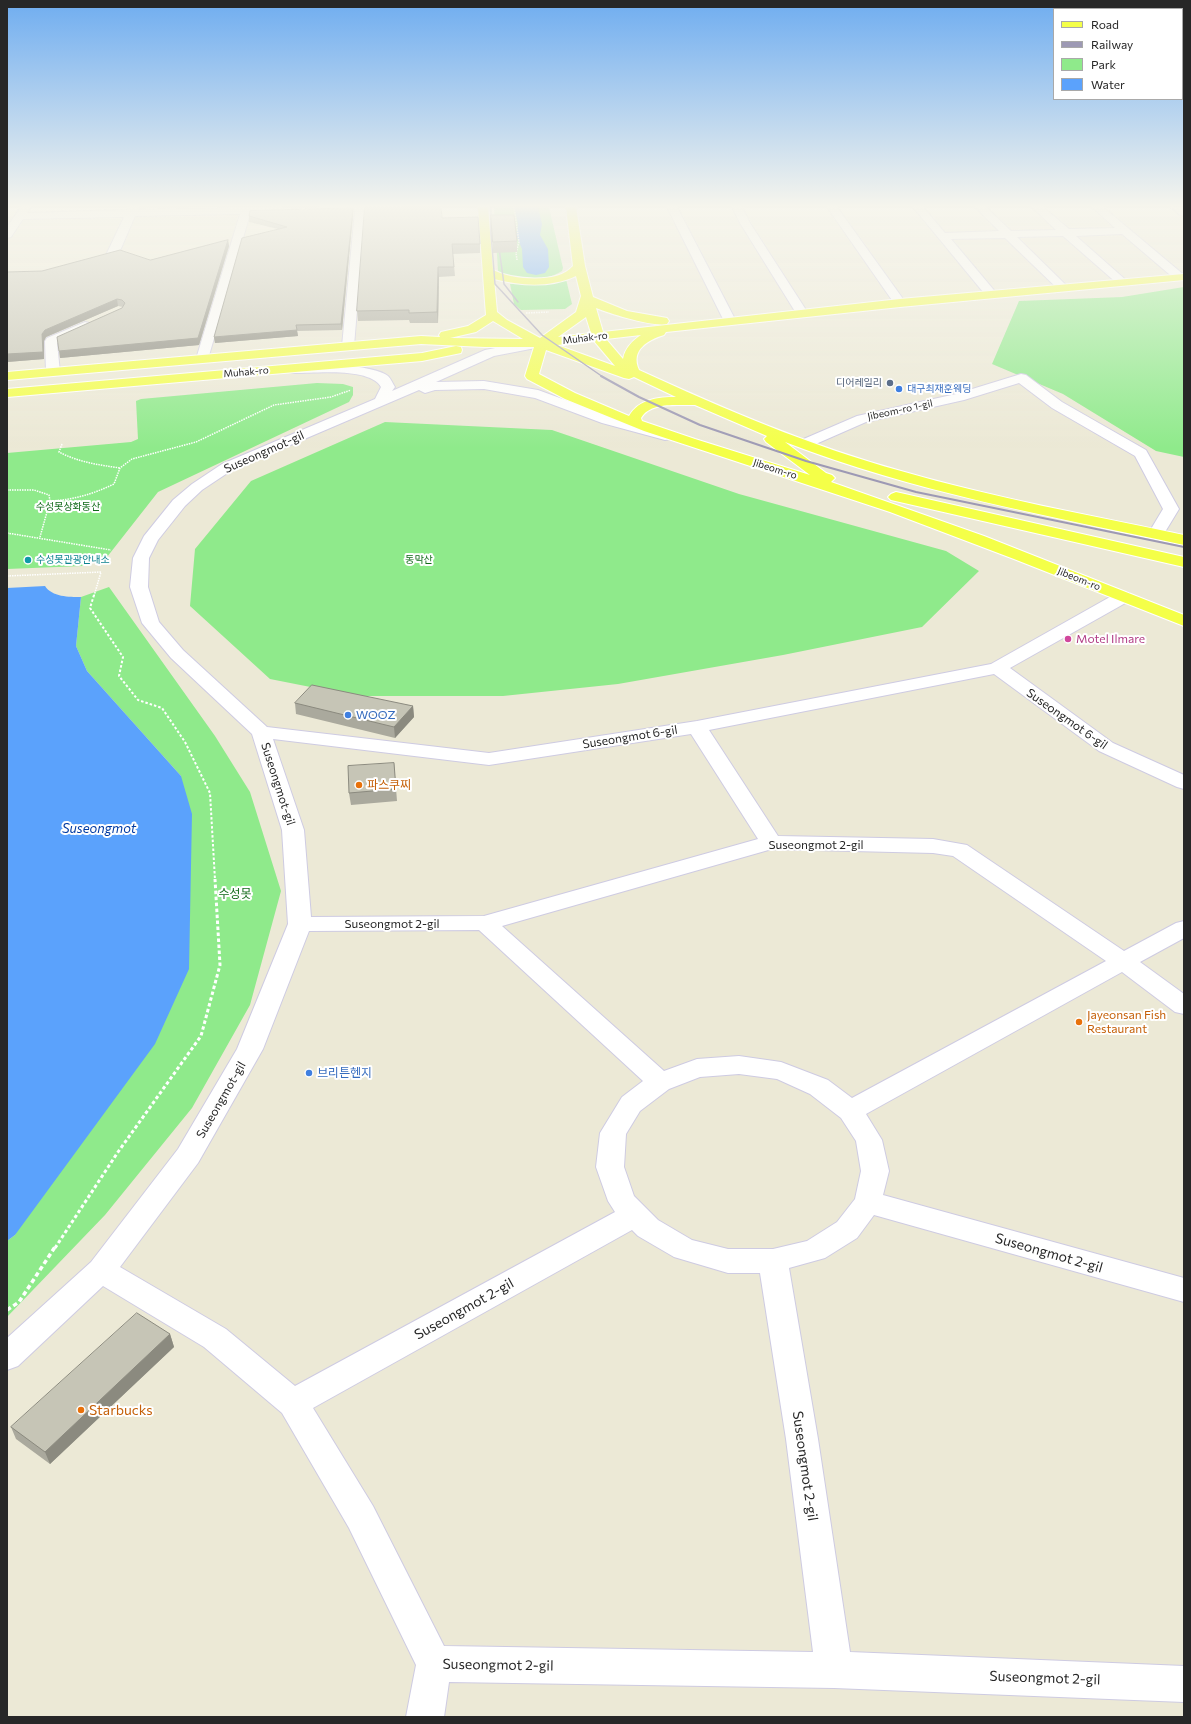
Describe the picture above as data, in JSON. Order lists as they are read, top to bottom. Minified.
{"streets":{"main road":["Muhak-ro","Jibeom-ro"],"street":["Jibeom-ro 1-gil","Suseongmot-gil","Suseongmot 6-gil","Suseongmot 2-gil"]},"crossings":[["Muhak-ro","Suseongmot-gil"],["Muhak-ro","Jibeom-ro"],["Suseongmot-gil","Jibeom-ro"],["Suseongmot-gil","Suseongmot 6-gil"],["Suseongmot-gil","Suseongmot 2-gil"],["Jibeom-ro","Suseongmot 6-gil"]],"water":["Suseongmot"],"parks":["수성못상화동산","동막산","수성못"],"places":["디어레일리","대구최재훈웨딩","수성못관광안내소","Motel Ilmare","WOOZ","파스쿠찌","Jayeonsan Fish Restaurant","브리튼헨지","Starbucks"],"legend":["Road","Railway","Park","Water"]}
